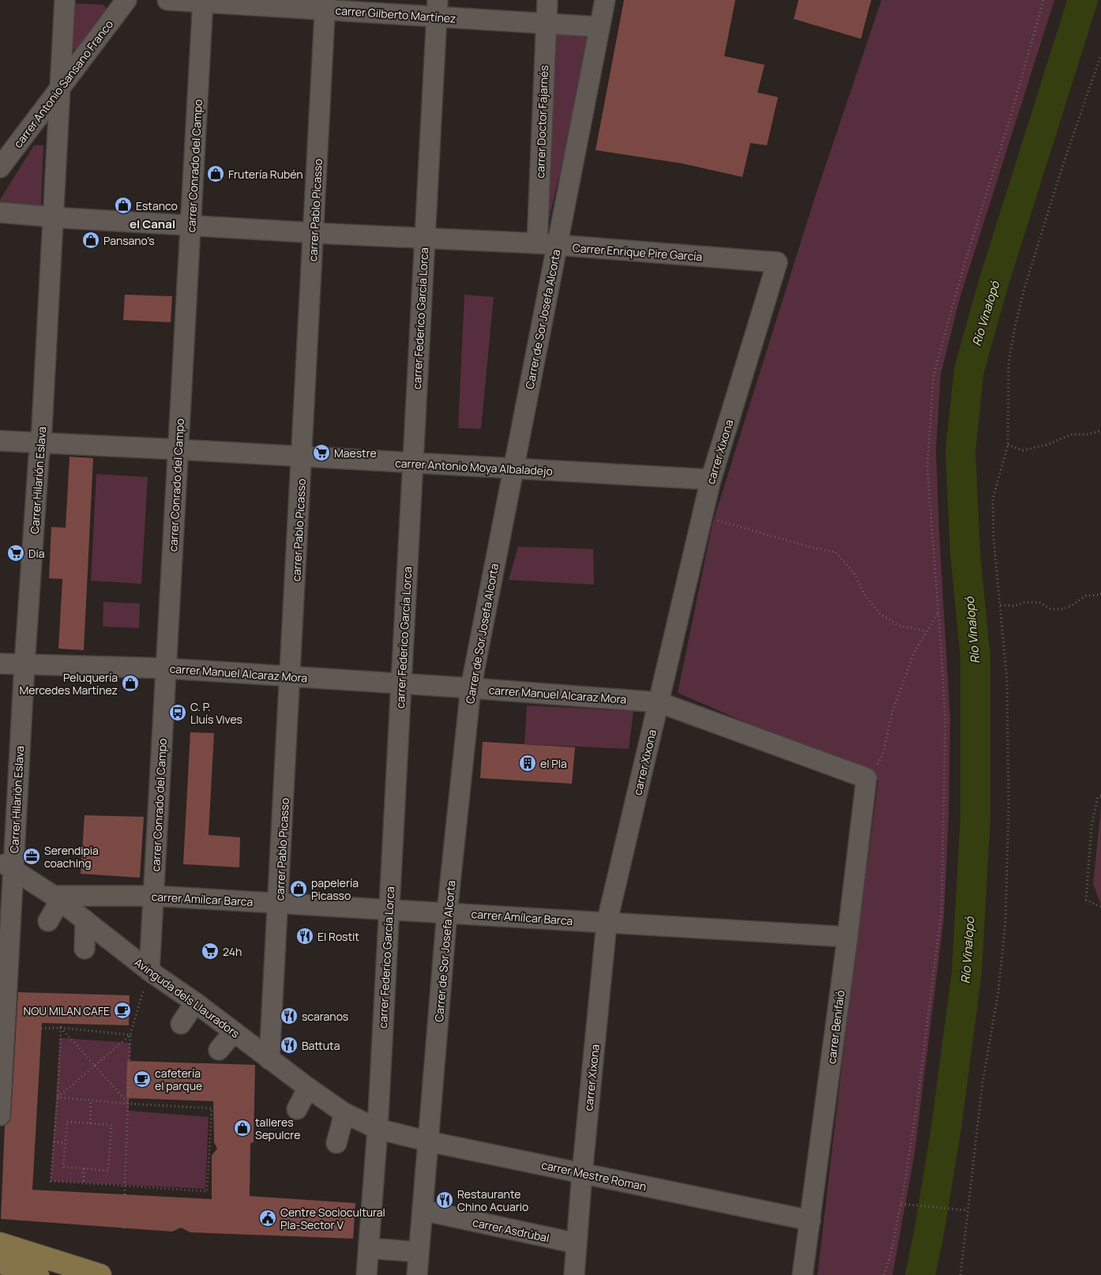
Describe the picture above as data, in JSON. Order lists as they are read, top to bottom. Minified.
{"streets":{"street":["carrer Gilberto Martínez","carrer Antonio Sansano Franco","carrer Doctor Fajarnés","carrer Conrado del Campo","carrer Pablo Picasso","Carrer Enrique Pire García","carrer Federico García Lorca","Carrer de Sor Josefa Alcorta","carrer Xixona","carrer Antonio Moya Albaladejo","Carrer Hilarión Eslava","carrer Manuel Alcaraz Mora","carrer Amílcar Barca","Avinguda dels Llauradors","carrer Benifaió","carrer Mestre Roman","carrer Asdrúbal"]},"crossings":[["carrer Gilberto Martínez","carrer Doctor Fajarnés"],["carrer Gilberto Martínez","carrer Conrado del Campo"],["carrer Gilberto Martínez","carrer Pablo Picasso"],["carrer Gilberto Martínez","carrer Federico García Lorca"],["carrer Gilberto Martínez","Carrer de Sor Josefa Alcorta"],["carrer Antonio Sansano Franco","Carrer Hilarión Eslava"],["carrer Doctor Fajarnés","Carrer Enrique Pire García"],["carrer Conrado del Campo","Carrer Enrique Pire García"],["carrer Conrado del Campo","carrer Antonio Moya Albaladejo"],["carrer Conrado del Campo","carrer Manuel Alcaraz Mora"],["carrer Conrado del Campo","carrer Amílcar Barca"],["carrer Conrado del Campo","Avinguda dels Llauradors"],["carrer Pablo Picasso","Carrer Enrique Pire García"],["carrer Pablo Picasso","carrer Antonio Moya Albaladejo"],["carrer Pablo Picasso","carrer Manuel Alcaraz Mora"],["carrer Pablo Picasso","carrer Amílcar Barca"],["carrer Pablo Picasso","Avinguda dels Llauradors"],["Carrer Enrique Pire García","carrer Federico García Lorca"],["Carrer Enrique Pire García","Carrer de Sor Josefa Alcorta"],["Carrer Enrique Pire García","carrer Xixona"],["Carrer Enrique Pire García","Carrer Hilarión Eslava"],["carrer Federico García Lorca","carrer Antonio Moya Albaladejo"],["carrer Federico García Lorca","carrer Manuel Alcaraz Mora"],["carrer Federico García Lorca","carrer Amílcar Barca"],["carrer Federico García Lorca","Avinguda dels Llauradors"],["carrer Federico García Lorca","carrer Mestre Roman"],["Carrer de Sor Josefa Alcorta","carrer Antonio Moya Albaladejo"],["Carrer de Sor Josefa Alcorta","carrer Manuel Alcaraz Mora"],["Carrer de Sor Josefa Alcorta","carrer Amílcar Barca"],["Carrer de Sor Josefa Alcorta","carrer Mestre Roman"],["Carrer de Sor Josefa Alcorta","carrer Asdrúbal"],["carrer Xixona","carrer Antonio Moya Albaladejo"],["carrer Xixona","carrer Manuel Alcaraz Mora"],["carrer Xixona","carrer Amílcar Barca"],["carrer Xixona","carrer Mestre Roman"],["carrer Xixona","carrer Asdrúbal"],["carrer Antonio Moya Albaladejo","Carrer Hilarión Eslava"],["Carrer Hilarión Eslava","carrer Manuel Alcaraz Mora"],["Carrer Hilarión Eslava","Avinguda dels Llauradors"],["carrer Manuel Alcaraz Mora","carrer Benifaió"],["carrer Amílcar Barca","Avinguda dels Llauradors"],["carrer Amílcar Barca","carrer Benifaió"],["Avinguda dels Llauradors","carrer Mestre Roman"],["carrer Benifaió","carrer Mestre Roman"]],"districts":["el Canal"],"water":["Río Vinalopó"],"places":{"shop":["Frutería Rubén","Estanco","Pansano's","Peluquería Mercedes Martínez","papelería Picasso","talleres Sepulcre"],"supermarket":["Maestre","Dia","24h"],"bus stop":["C. P. Lluís Vives"],"building":["el Pla"],"office":["Serendipia coaching"],"restaurant":["El Rostit","scaranos","Battuta","Restaurante Chino Acuario"],"cafe":["NOU MILAN CAFE","cafetería el parque"],"public building":["Centre Sociocultural Pla-Sector V"]}}
